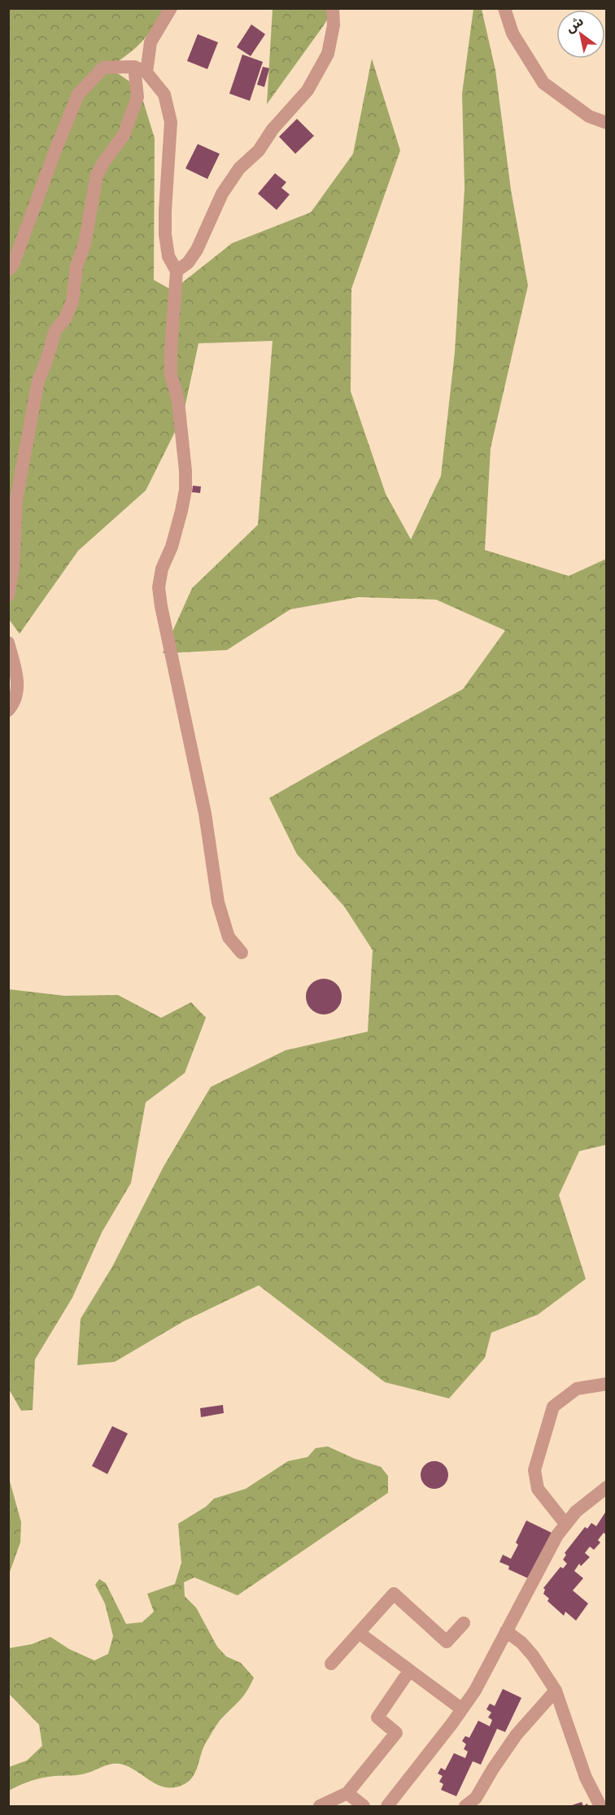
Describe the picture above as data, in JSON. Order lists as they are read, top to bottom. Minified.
{"north":"top left"}
